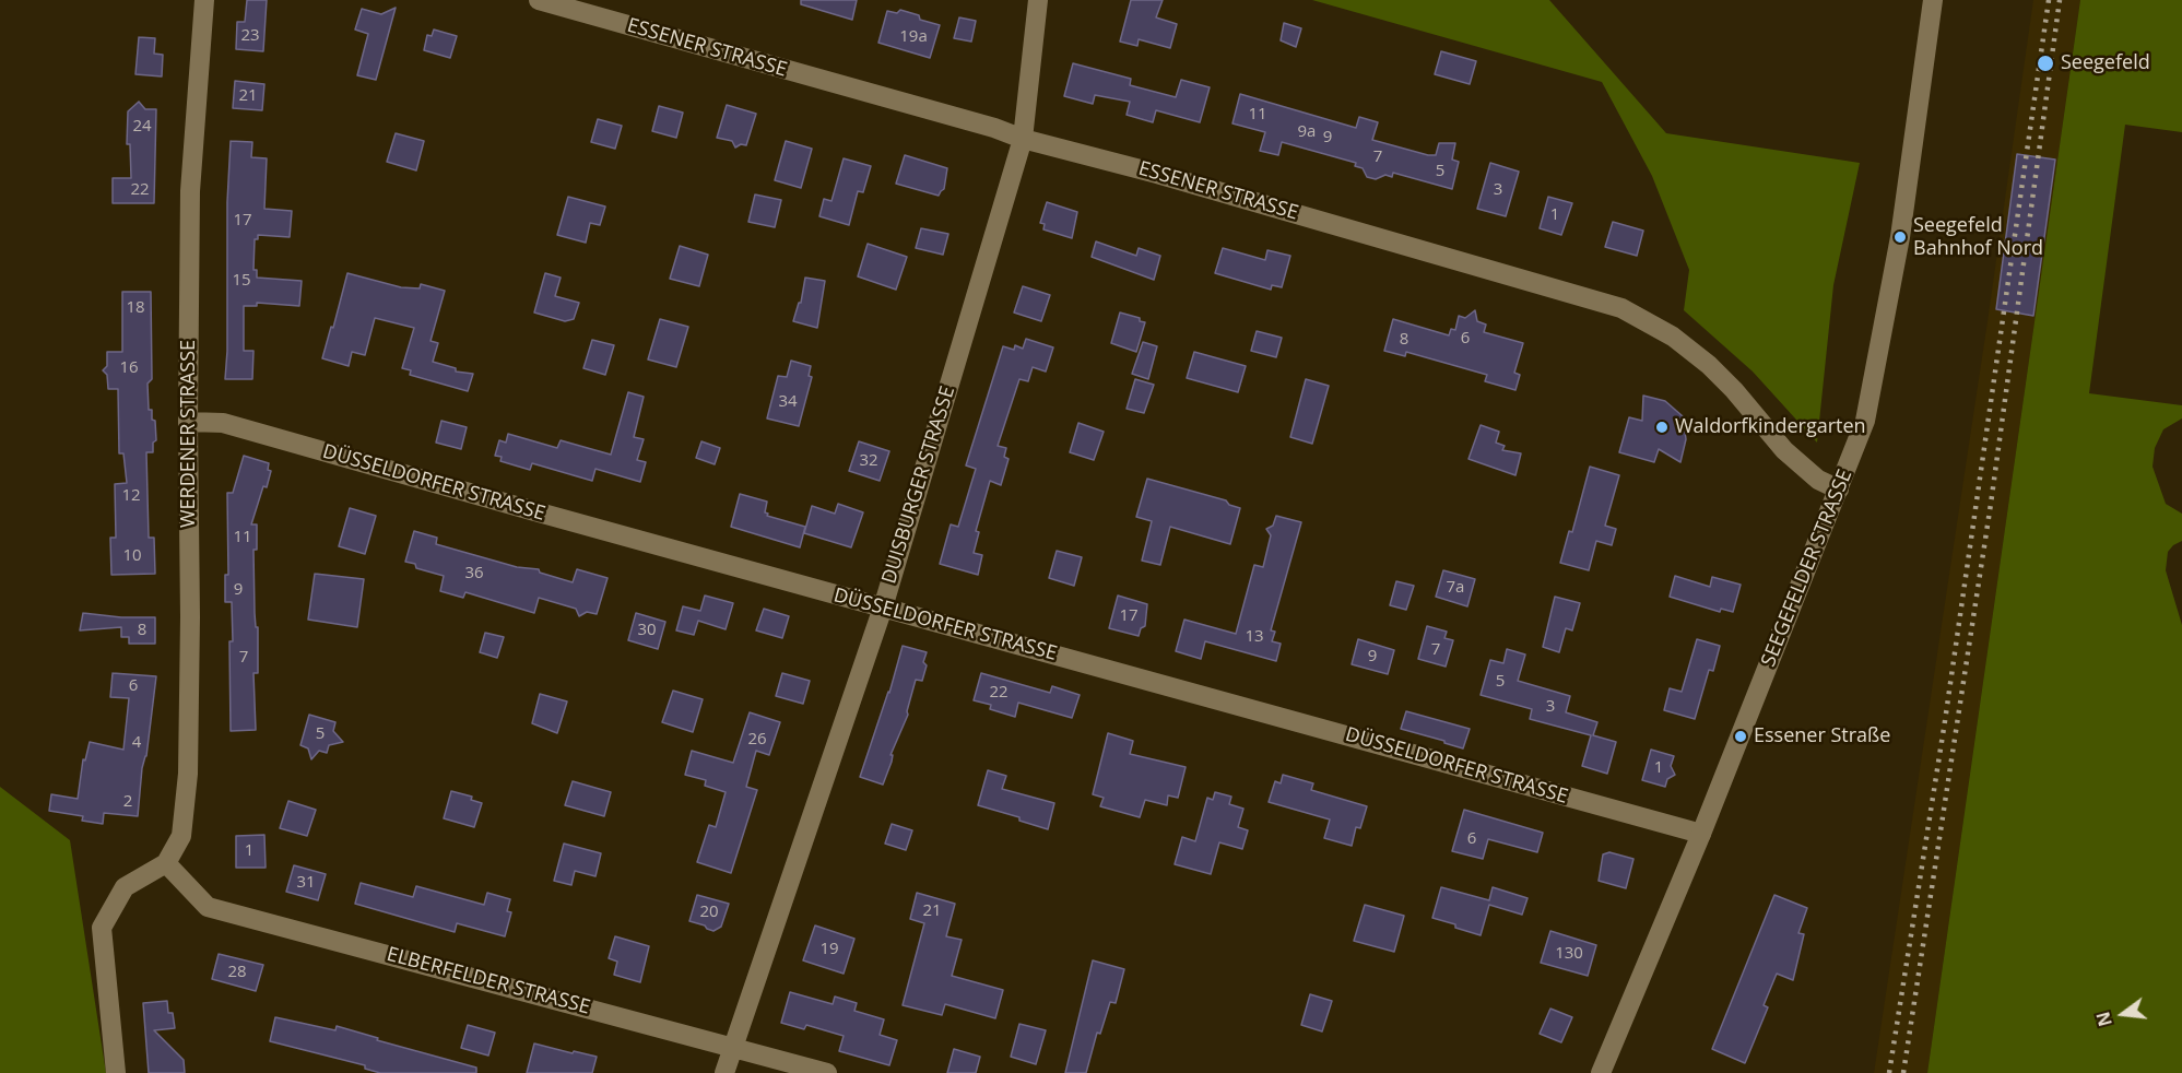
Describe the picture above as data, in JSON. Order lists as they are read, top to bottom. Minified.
{"streets":{"street":["ESSENER STRASSE","WERDENER STRASSE","DÜSSELDORFER STRASSE","DUISBURGER STRASSE","SEEGEFELDER STRASSE","ELBERFELDER STRASSE"]},"crossings":[["ESSENER STRASSE","DUISBURGER STRASSE"],["ESSENER STRASSE","SEEGEFELDER STRASSE"],["WERDENER STRASSE","DÜSSELDORFER STRASSE"],["WERDENER STRASSE","ELBERFELDER STRASSE"],["DÜSSELDORFER STRASSE","DUISBURGER STRASSE"],["DÜSSELDORFER STRASSE","SEEGEFELDER STRASSE"],["DUISBURGER STRASSE","ELBERFELDER STRASSE"]],"places":["Seegefeld","Seegefeld Bahnhof Nord","Waldorfkindergarten","Essener Straße"],"house_numbers":["23","19a","21","11","24","9a","9","7","5","22","3","1","17","15","18","6","8","16","34","32","12","11","10","36","7a","9","17","8","30","13","7","9","7","5","6","22","3","5","26","4","1","2","6","1","31","21","20","19","130","28"],"north":"left"}
